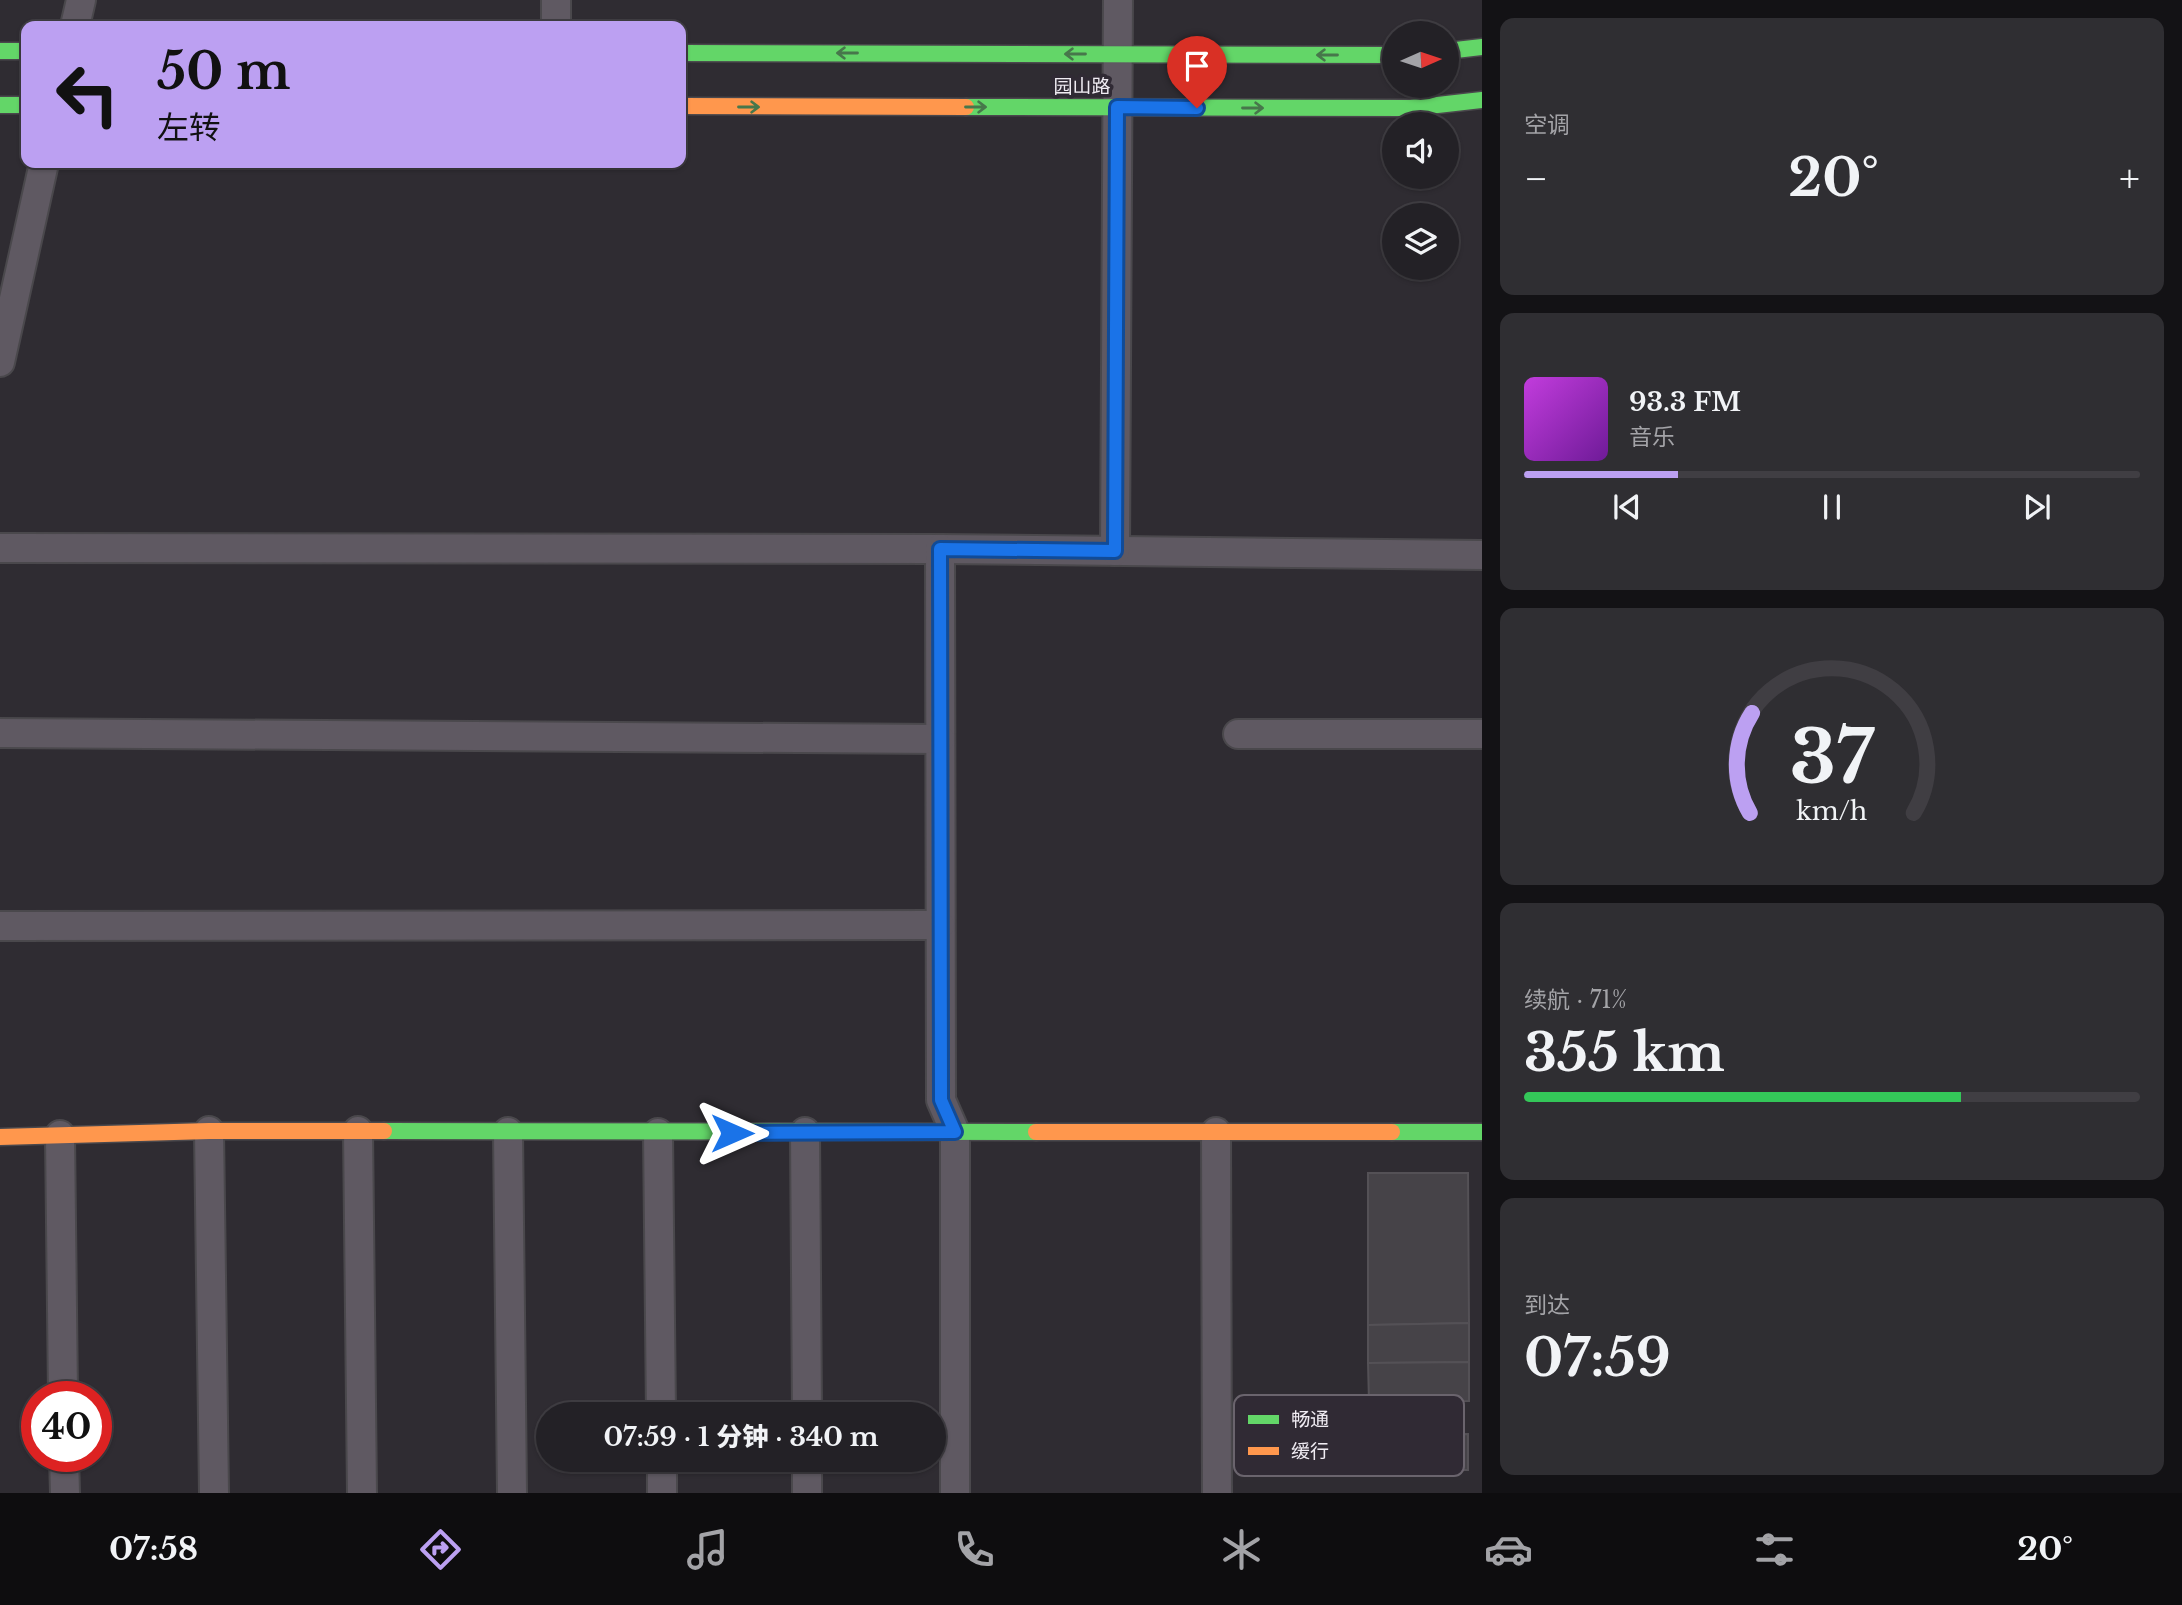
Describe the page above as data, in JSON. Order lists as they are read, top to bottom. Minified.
{"streets":{"street":["园山路"]},"legend":["畅通","缓行"],"north":"right","page":{"tile":["空调",["续航 · 71%","355 km"],["到达","07:59"]],"turn":["50 m","左转"],"heat":["−","20°","+"],"song":["93.3 FM","音乐"],"limit":"40","trip":"07:59 · 1 分钟 · 340 m","tabs":["07:58","20°"],"gauge":["37","km/h"]}}
